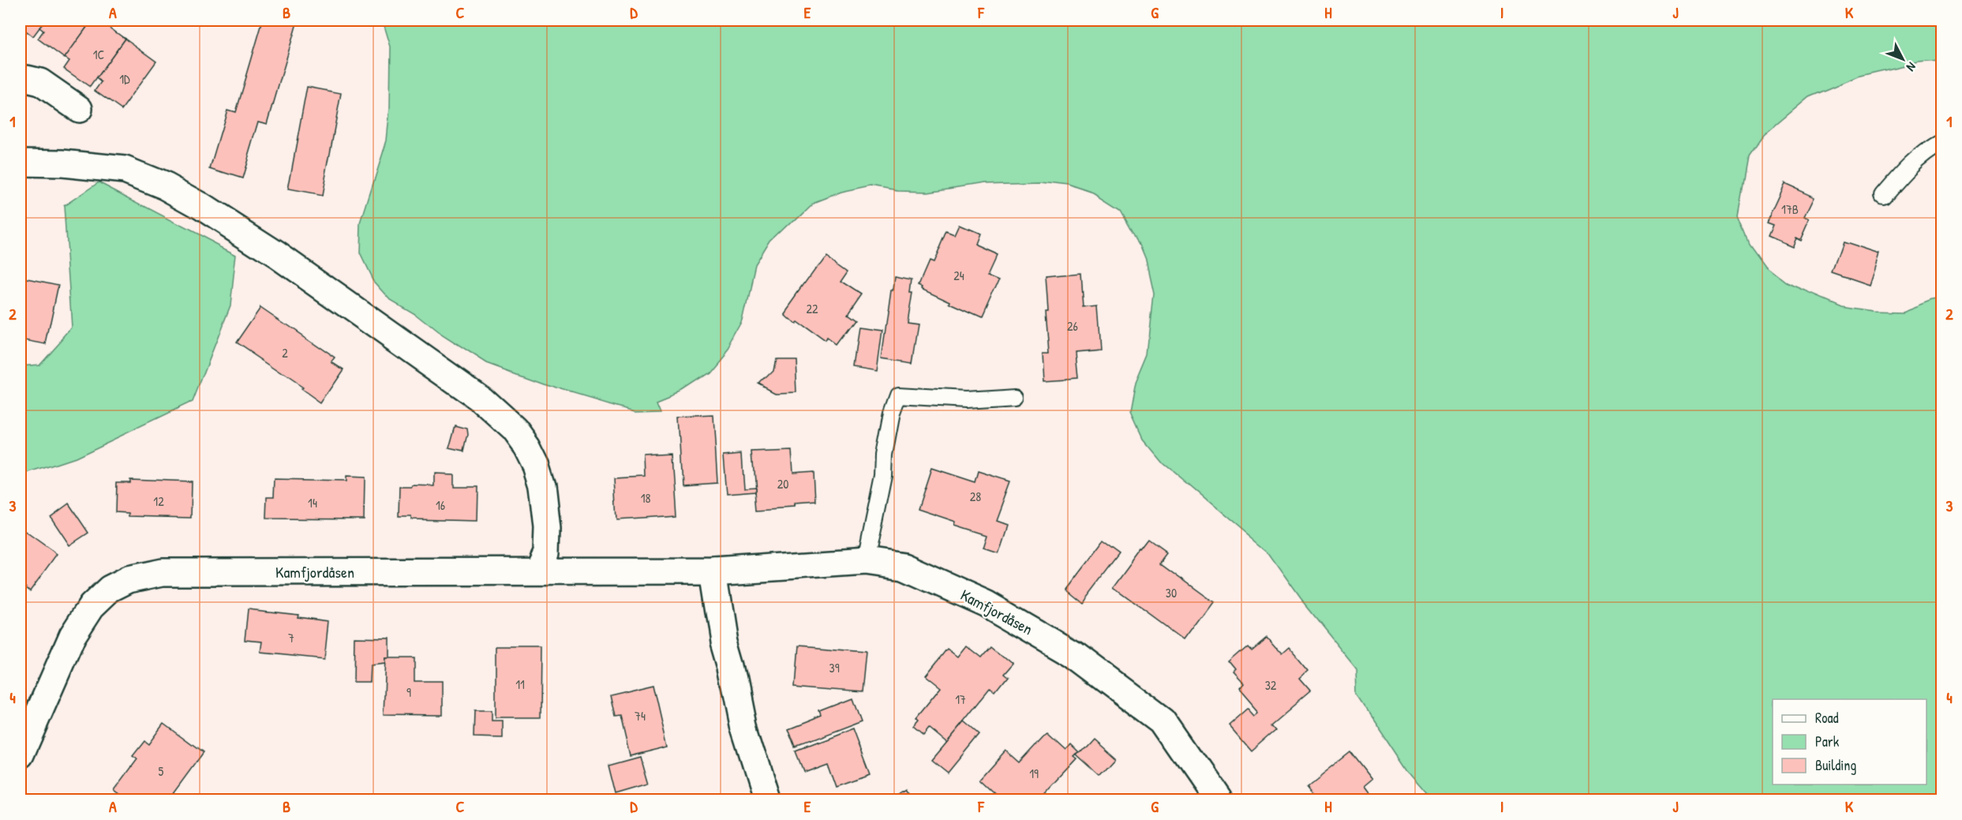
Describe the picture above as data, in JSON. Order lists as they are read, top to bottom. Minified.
{"streets":{"street":["Kamfjordåsen"]},"house_numbers":["1C","1D","17B","24","22","26","2","20","28","18","12","14","16","30","7","39","11","32","9","17","74","5","19"],"legend":["Road","Park","Building"],"north":"bottom right","grid":{"columns":["A","B","C","D","E","F","G","H","I","J","K"],"rows":["1","2","3","4"]}}
